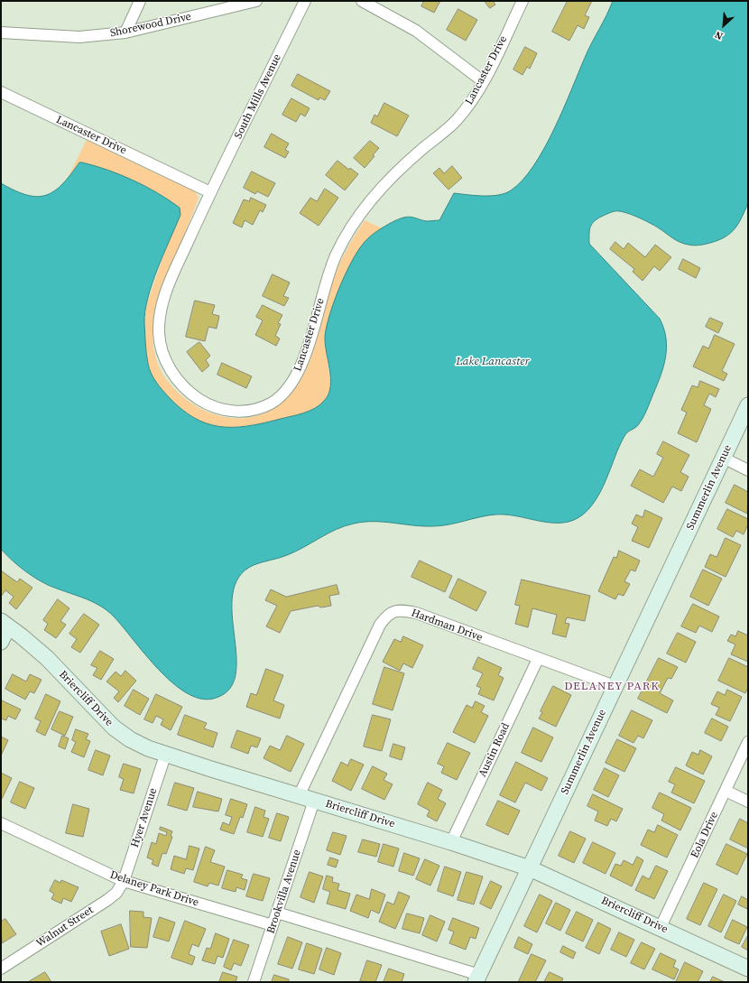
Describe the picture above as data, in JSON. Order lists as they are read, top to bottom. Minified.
{"streets":{"street":["Shorewood Drive","Lancaster Drive","South Mills Avenue","Summerlin Avenue","Hardman Drive","Briercliff Drive","Austin Road","Hyer Avenue","Eola Drive","Delaney Park Drive","Brookvilla Avenue","Walnut Street"]},"crossings":[["Lancaster Drive","South Mills Avenue"],["Summerlin Avenue","Hardman Drive"],["Summerlin Avenue","Briercliff Drive"],["Hardman Drive","Briercliff Drive"],["Hardman Drive","Austin Road"],["Briercliff Drive","Austin Road"],["Briercliff Drive","Hyer Avenue"],["Briercliff Drive","Eola Drive"],["Briercliff Drive","Brookvilla Avenue"],["Hyer Avenue","Delaney Park Drive"],["Hyer Avenue","Walnut Street"],["Delaney Park Drive","Brookvilla Avenue"],["Delaney Park Drive","Walnut Street"]],"districts":["DELANEY PARK"],"water":["Lake Lancaster"],"north":"bottom left"}
